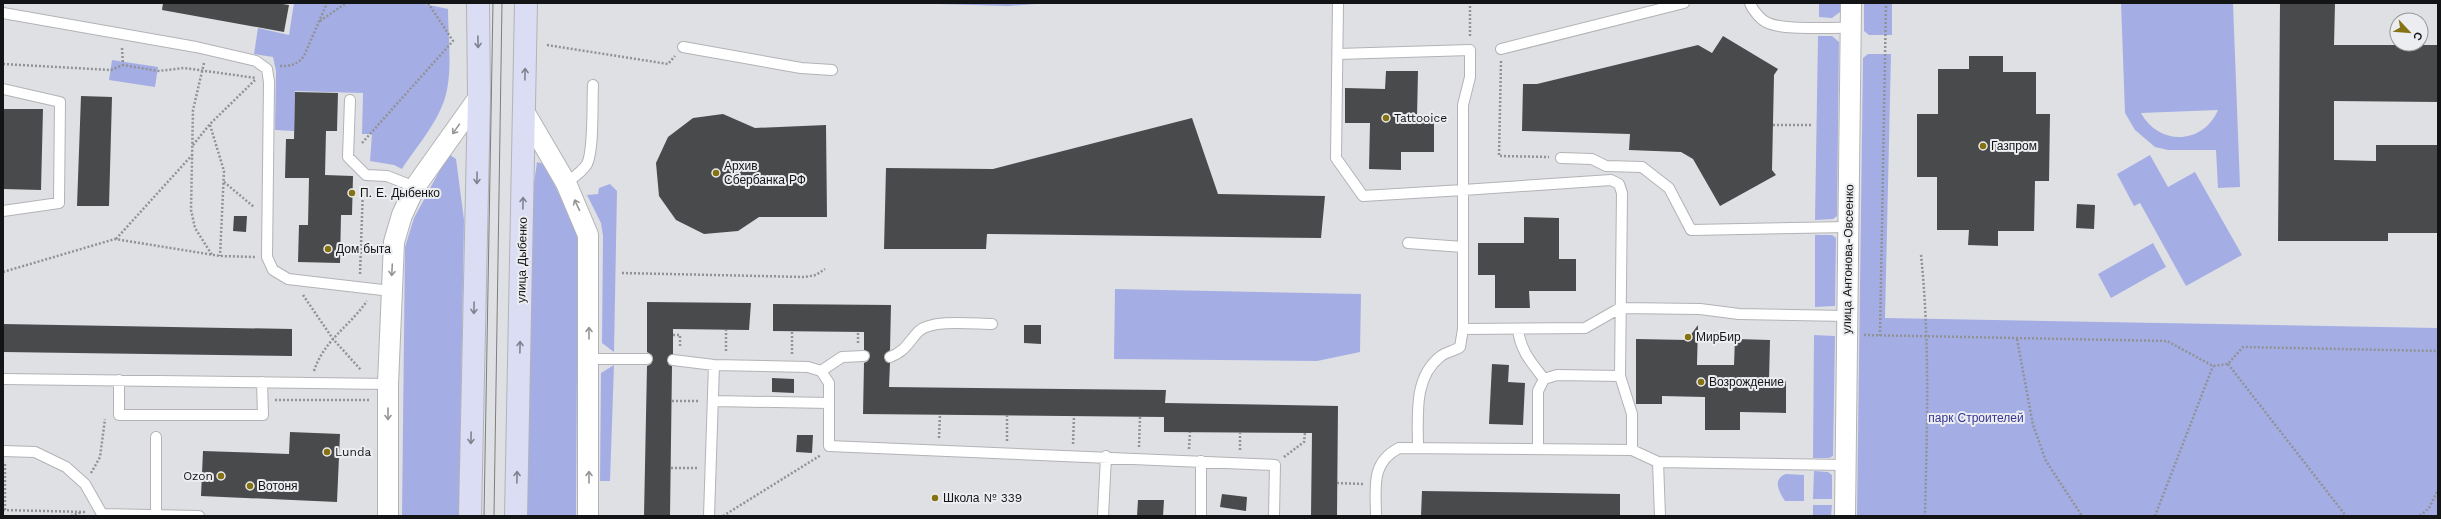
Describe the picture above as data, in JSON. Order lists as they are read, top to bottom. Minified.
{"streets":{"main road":["улица Дыбенко"],"street":["улица Антонова-Овсеенко"]},"parks":["парк Строителей"],"places":["Tattooice","Газпром","Архив Сбербанка РФ","П. Е. Дыбенко","Дом быта","МирБир","Возрождение","Lunda","Ozon","Вотоня","Школа № 339"],"north":"bottom right"}
